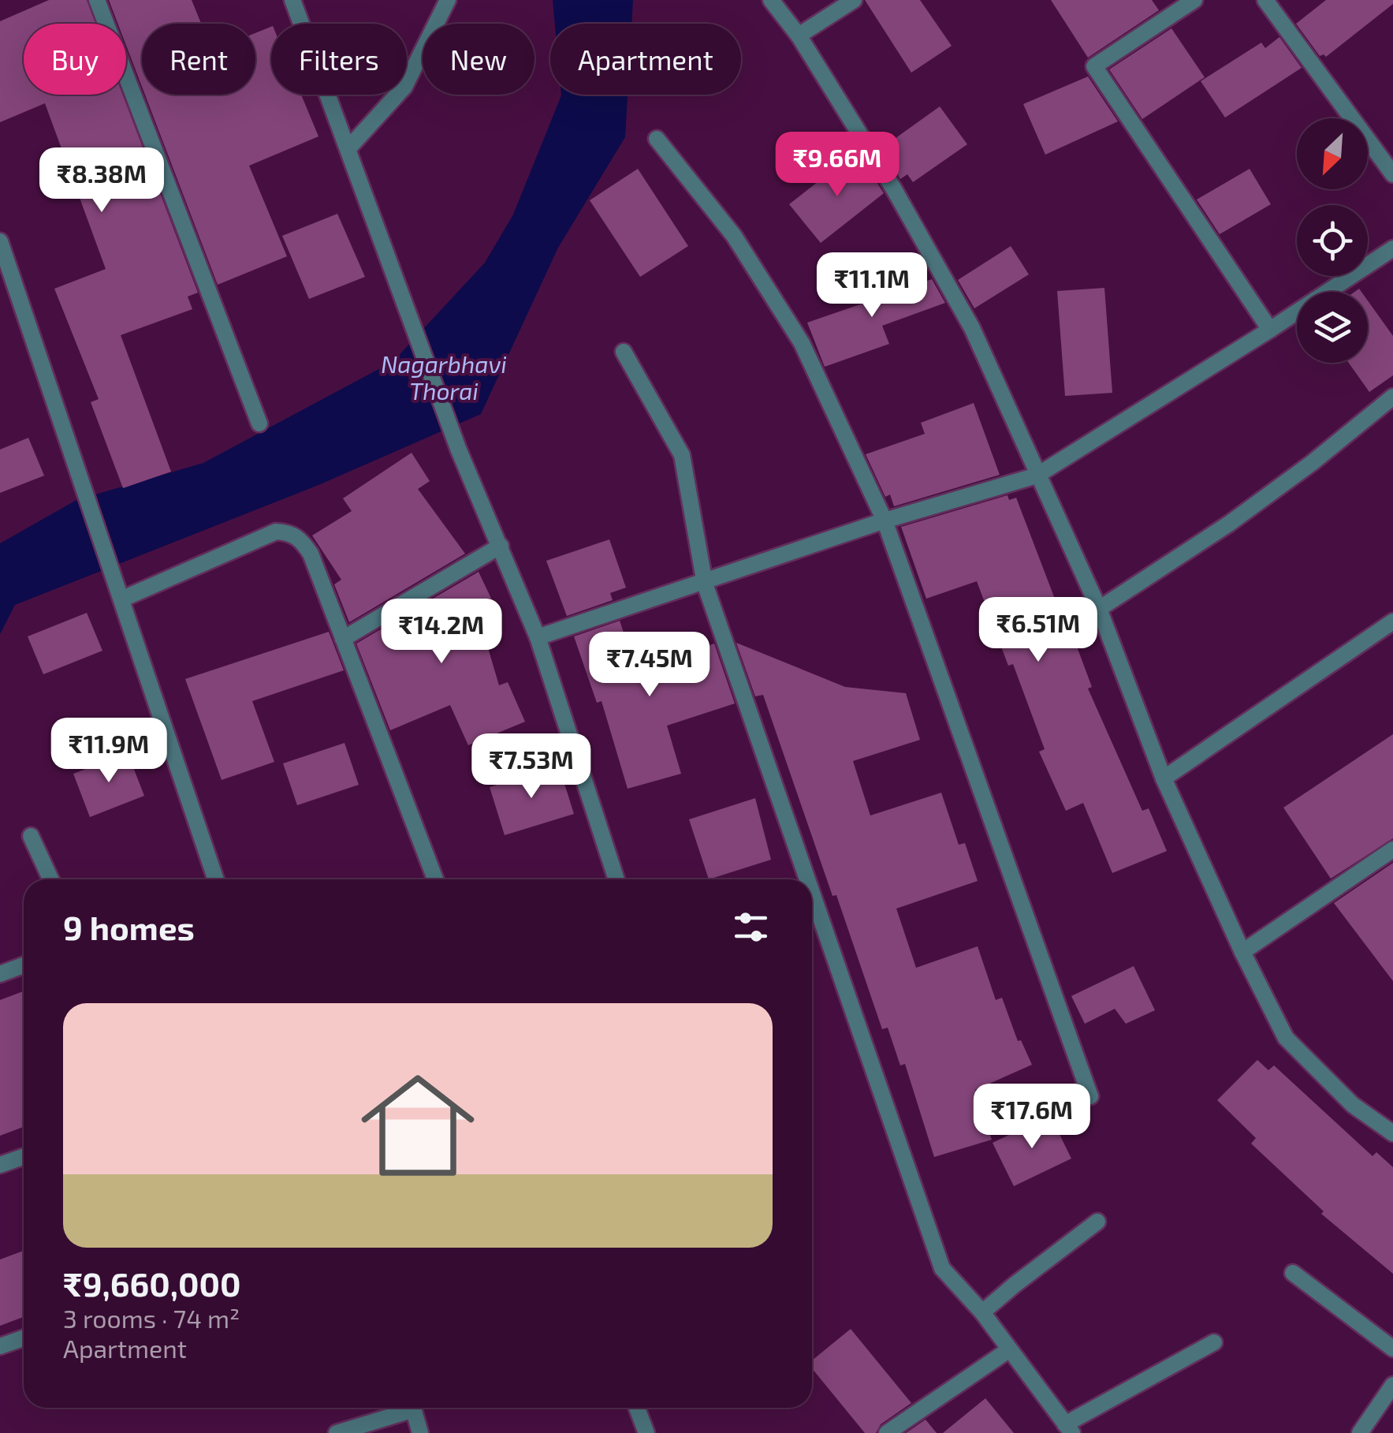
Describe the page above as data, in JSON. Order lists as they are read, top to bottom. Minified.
{"water":["Nagarbhavi Thorai"],"north":"bottom left","page":{"chip":["Buy","Rent","Filters","New","Apartment"],"price":["₹9.66M","₹8.38M","₹11.1M","₹6.51M","₹14.2M","₹7.45M","₹11.9M","₹7.53M","₹17.6M"],"heading":"9 homes","list":[{"name":"₹9,660,000","note":"3 rooms · 74 m² · Apartment"}]}}
